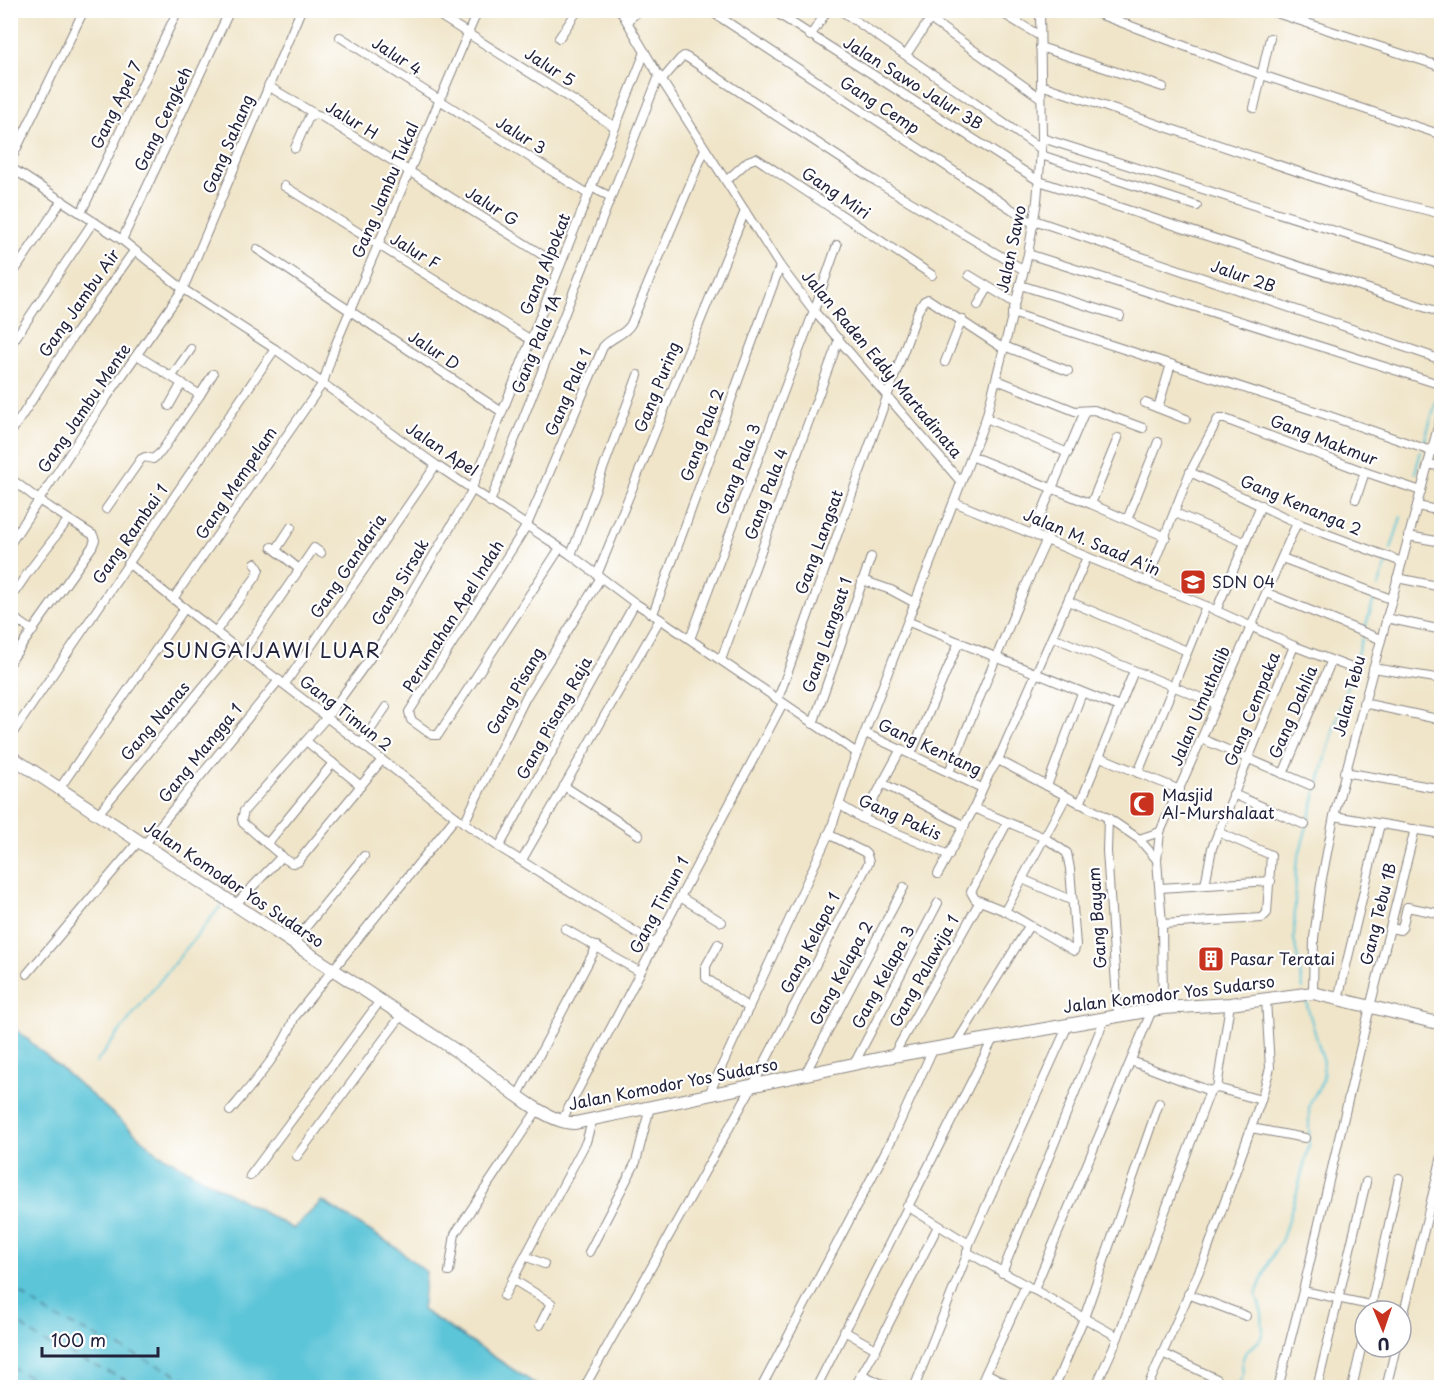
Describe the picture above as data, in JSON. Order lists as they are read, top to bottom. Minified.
{"streets":{"street":["Jalur 4","Jalur 5","Jalan Sawo Jalur 3B","Gang Apel 7","Gang Cemp","Gang Cengkeh","Jalur H","Jalur 3","Gang Sahang","Gang Jambu Tukal","Gang Miri","Jalur G","Jalan Sawo","Jalur F","Gang Alpokat","Jalur 2B","Gang Jambu Air","Gang Pala 1A","Jalur D","Jalan Raden Eddy Martadinata","Gang Puring","Gang Pala 1","Gang Jambu Mente","Gang Pala 2","Gang Makmur","Jalan Apel","Gang Pala 3","Gang Mempelam","Gang Pala 4","Gang Kenanga 2","Gang Rambai 1","Gang Langsat","Jalan M. Saad A'in","Gang Gandaria","Gang Sirsak","Perumahan Apel Indah","Gang Langsat 1","Gang Pisang","Jalan Tebu","Jalan Umuthalib","Gang Cempaka","Gang Dahlia","Gang Timun 2","Gang Pisang Raja","Gang Nanas","Gang Kentang","Gang Mangga 1","Gang Pakis","Jalan Komodor Yos Sudarso","Gang Timun 1","Gang Tebu 1B","Gang Bayam","Gang Kelapa 1","Gang Palawija 1","Gang Kelapa 2","Gang Kelapa 3"]},"crossings":[["Jalur 4","Jalur 3"],["Jalur 4","Gang Jambu Tukal"],["Jalur 5","Gang Jambu Tukal"],["Jalur 5","Gang Alpokat"],["Jalan Sawo Jalur 3B","Jalan Sawo"],["Gang Apel 7","Jalan Apel"],["Gang Cemp","Jalan Sawo"],["Gang Cemp","Jalur 2B"],["Gang Cengkeh","Jalan Apel"],["Jalur H","Gang Jambu Tukal"],["Jalur H","Jalur G"],["Jalur 3","Gang Jambu Tukal"],["Jalur 3","Gang Alpokat"],["Jalur 3","Gang Pala 1A"],["Gang Sahang","Gang Jambu Mente"],["Gang Sahang","Jalan Apel"],["Gang Jambu Tukal","Jalur G"],["Gang Jambu Tukal","Jalur F"],["Gang Jambu Tukal","Jalur D"],["Gang Jambu Tukal","Jalan Apel"],["Gang Jambu Tukal","Gang Mempelam"],["Gang Miri","Jalan Raden Eddy Martadinata"],["Jalur G","Gang Alpokat"],["Jalan Sawo","Jalur 2B"],["Jalan Sawo","Gang Pala 1A"],["Jalan Sawo","Jalan Raden Eddy Martadinata"],["Jalur F","Gang Alpokat"],["Gang Alpokat","Jalur D"],["Gang Alpokat","Jalan Raden Eddy Martadinata"],["Gang Alpokat","Jalan Apel"],["Gang Alpokat","Gang Sirsak"],["Gang Jambu Air","Jalan Apel"],["Gang Pala 1A","Jalan Raden Eddy Martadinata"],["Gang Pala 1A","Jalan Apel"],["Jalan Raden Eddy Martadinata","Gang Puring"],["Jalan Raden Eddy Martadinata","Gang Pala 1"],["Jalan Raden Eddy Martadinata","Gang Pala 2"],["Jalan Raden Eddy Martadinata","Jalan Apel"],["Jalan Raden Eddy Martadinata","Gang Pala 3"],["Jalan Raden Eddy Martadinata","Gang Pala 4"],["Jalan Raden Eddy Martadinata","Gang Langsat"],["Jalan Raden Eddy Martadinata","Jalan M. Saad A'in"],["Jalan Raden Eddy Martadinata","Gang Kentang"],["Jalan Raden Eddy Martadinata","Gang Pakis"],["Jalan Raden Eddy Martadinata","Jalan Komodor Yos Sudarso"],["Jalan Raden Eddy Martadinata","Gang Kelapa 1"],["Gang Puring","Jalan Apel"],["Gang Puring","Gang Pisang"],["Gang Pala 1","Jalan Apel"],["Gang Pala 1","Perumahan Apel Indah"],["Gang Jambu Mente","Jalan Apel"],["Gang Pala 2","Jalan Apel"],["Gang Makmur","Gang Kenanga 2"],["Gang Makmur","Jalan Tebu"],["Jalan Apel","Gang Pala 3"],["Jalan Apel","Gang Mempelam"],["Jalan Apel","Gang Pala 4"],["Jalan Apel","Gang Rambai 1"],["Jalan Apel","Gang Langsat"],["Jalan Apel","Gang Gandaria"],["Jalan Apel","Gang Sirsak"],["Jalan Apel","Perumahan Apel Indah"],["Jalan Apel","Gang Langsat 1"],["Jalan Apel","Gang Pisang"],["Jalan Apel","Gang Pisang Raja"],["Jalan Apel","Gang Timun 1"],["Gang Mempelam","Gang Timun 2"],["Gang Kenanga 2","Jalan Tebu"],["Gang Kenanga 2","Jalan Umuthalib"],["Gang Rambai 1","Gang Timun 2"],["Gang Langsat","Gang Timun 1"],["Jalan M. Saad A'in","Jalan Umuthalib"],["Jalan M. Saad A'in","Gang Cempaka"],["Jalan M. Saad A'in","Gang Dahlia"],["Gang Gandaria","Gang Timun 2"],["Gang Gandaria","Gang Mangga 1"],["Gang Sirsak","Gang Timun 2"],["Gang Pisang","Gang Timun 2"],["Gang Pisang","Jalan Komodor Yos Sudarso"],["Jalan Tebu","Jalan Komodor Yos Sudarso"],["Jalan Umuthalib","Jalan Komodor Yos Sudarso"],["Gang Timun 2","Gang Pisang Raja"],["Gang Timun 2","Gang Nanas"],["Gang Timun 2","Gang Mangga 1"],["Gang Timun 2","Gang Timun 1"],["Gang Nanas","Jalan Komodor Yos Sudarso"],["Gang Mangga 1","Jalan Komodor Yos Sudarso"],["Jalan Komodor Yos Sudarso","Gang Timun 1"],["Jalan Komodor Yos Sudarso","Gang Tebu 1B"],["Jalan Komodor Yos Sudarso","Gang Bayam"],["Jalan Komodor Yos Sudarso","Gang Kelapa 1"],["Jalan Komodor Yos Sudarso","Gang Palawija 1"],["Jalan Komodor Yos Sudarso","Gang Kelapa 2"],["Jalan Komodor Yos Sudarso","Gang Kelapa 3"]],"districts":["SUNGAIJAWI LUAR"],"places":{"school or university":["SDN 04"],"mosque":["Masjid Al-Murshalaat"],"building":["Pasar Teratai"]},"scale_bar":"100 m","north":"bottom"}
